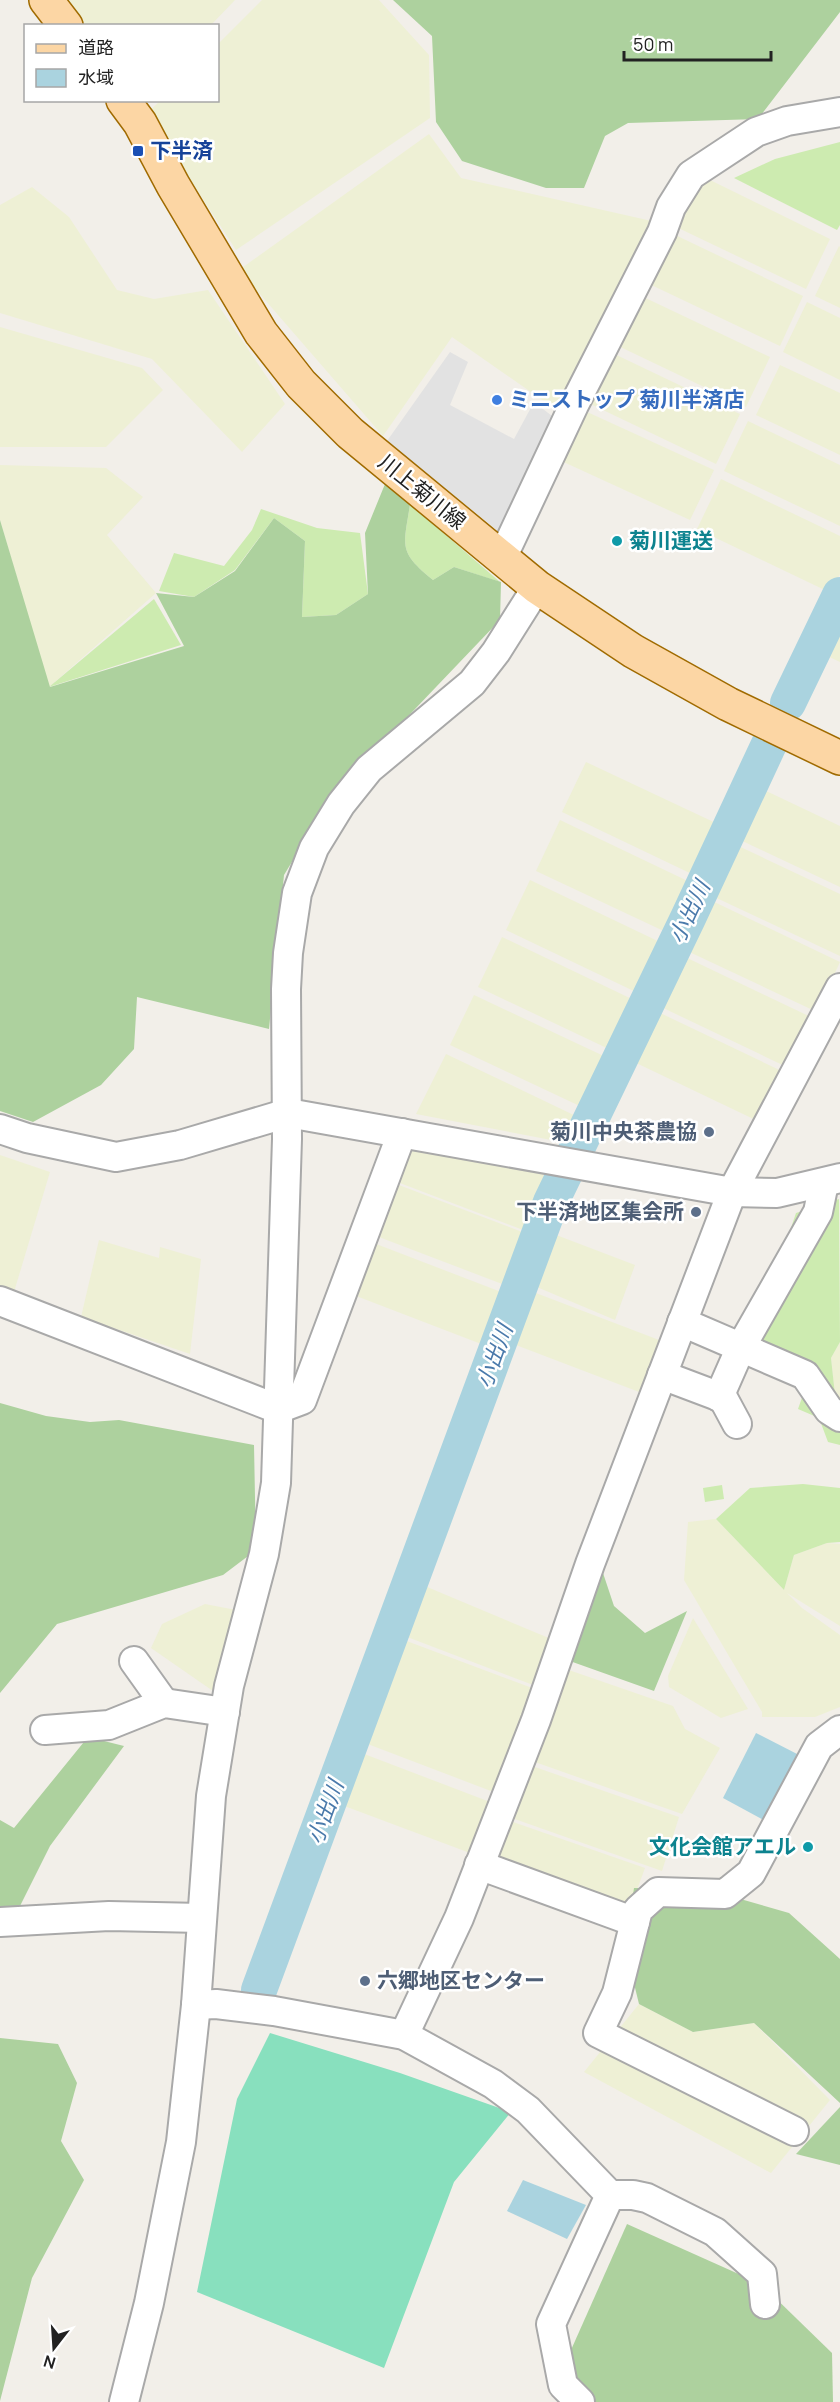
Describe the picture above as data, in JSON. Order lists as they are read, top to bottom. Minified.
{"streets":{"main road":["川上菊川線"]},"water":["小出川"],"places":{"transit":["下半済"],"other":["ミニストップ 菊川半済店","菊川運送","菊川中央茶農協","下半済地区集会所","文化会館アエル","六郷地区センター"]},"legend":["道路","水域"],"scale_bar":"50 m","north":"bottom"}
